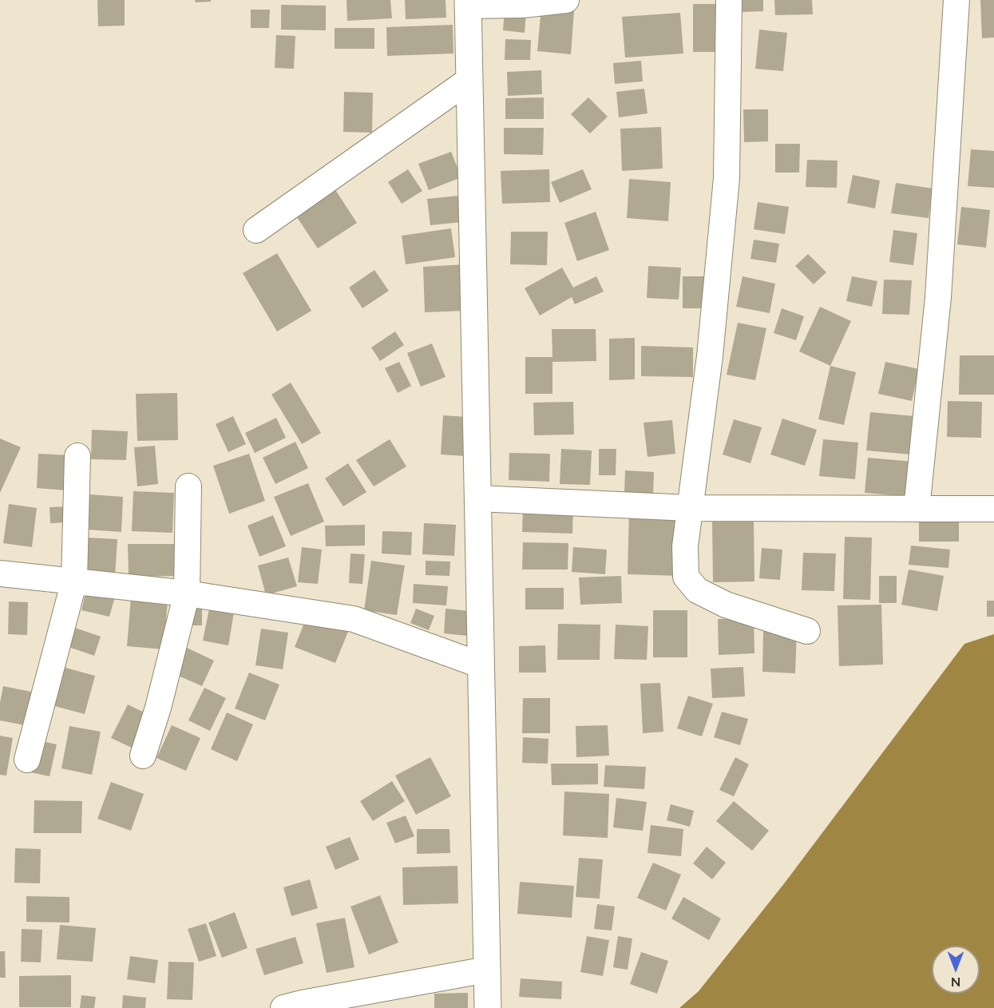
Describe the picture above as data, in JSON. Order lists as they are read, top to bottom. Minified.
{"north":"bottom"}
